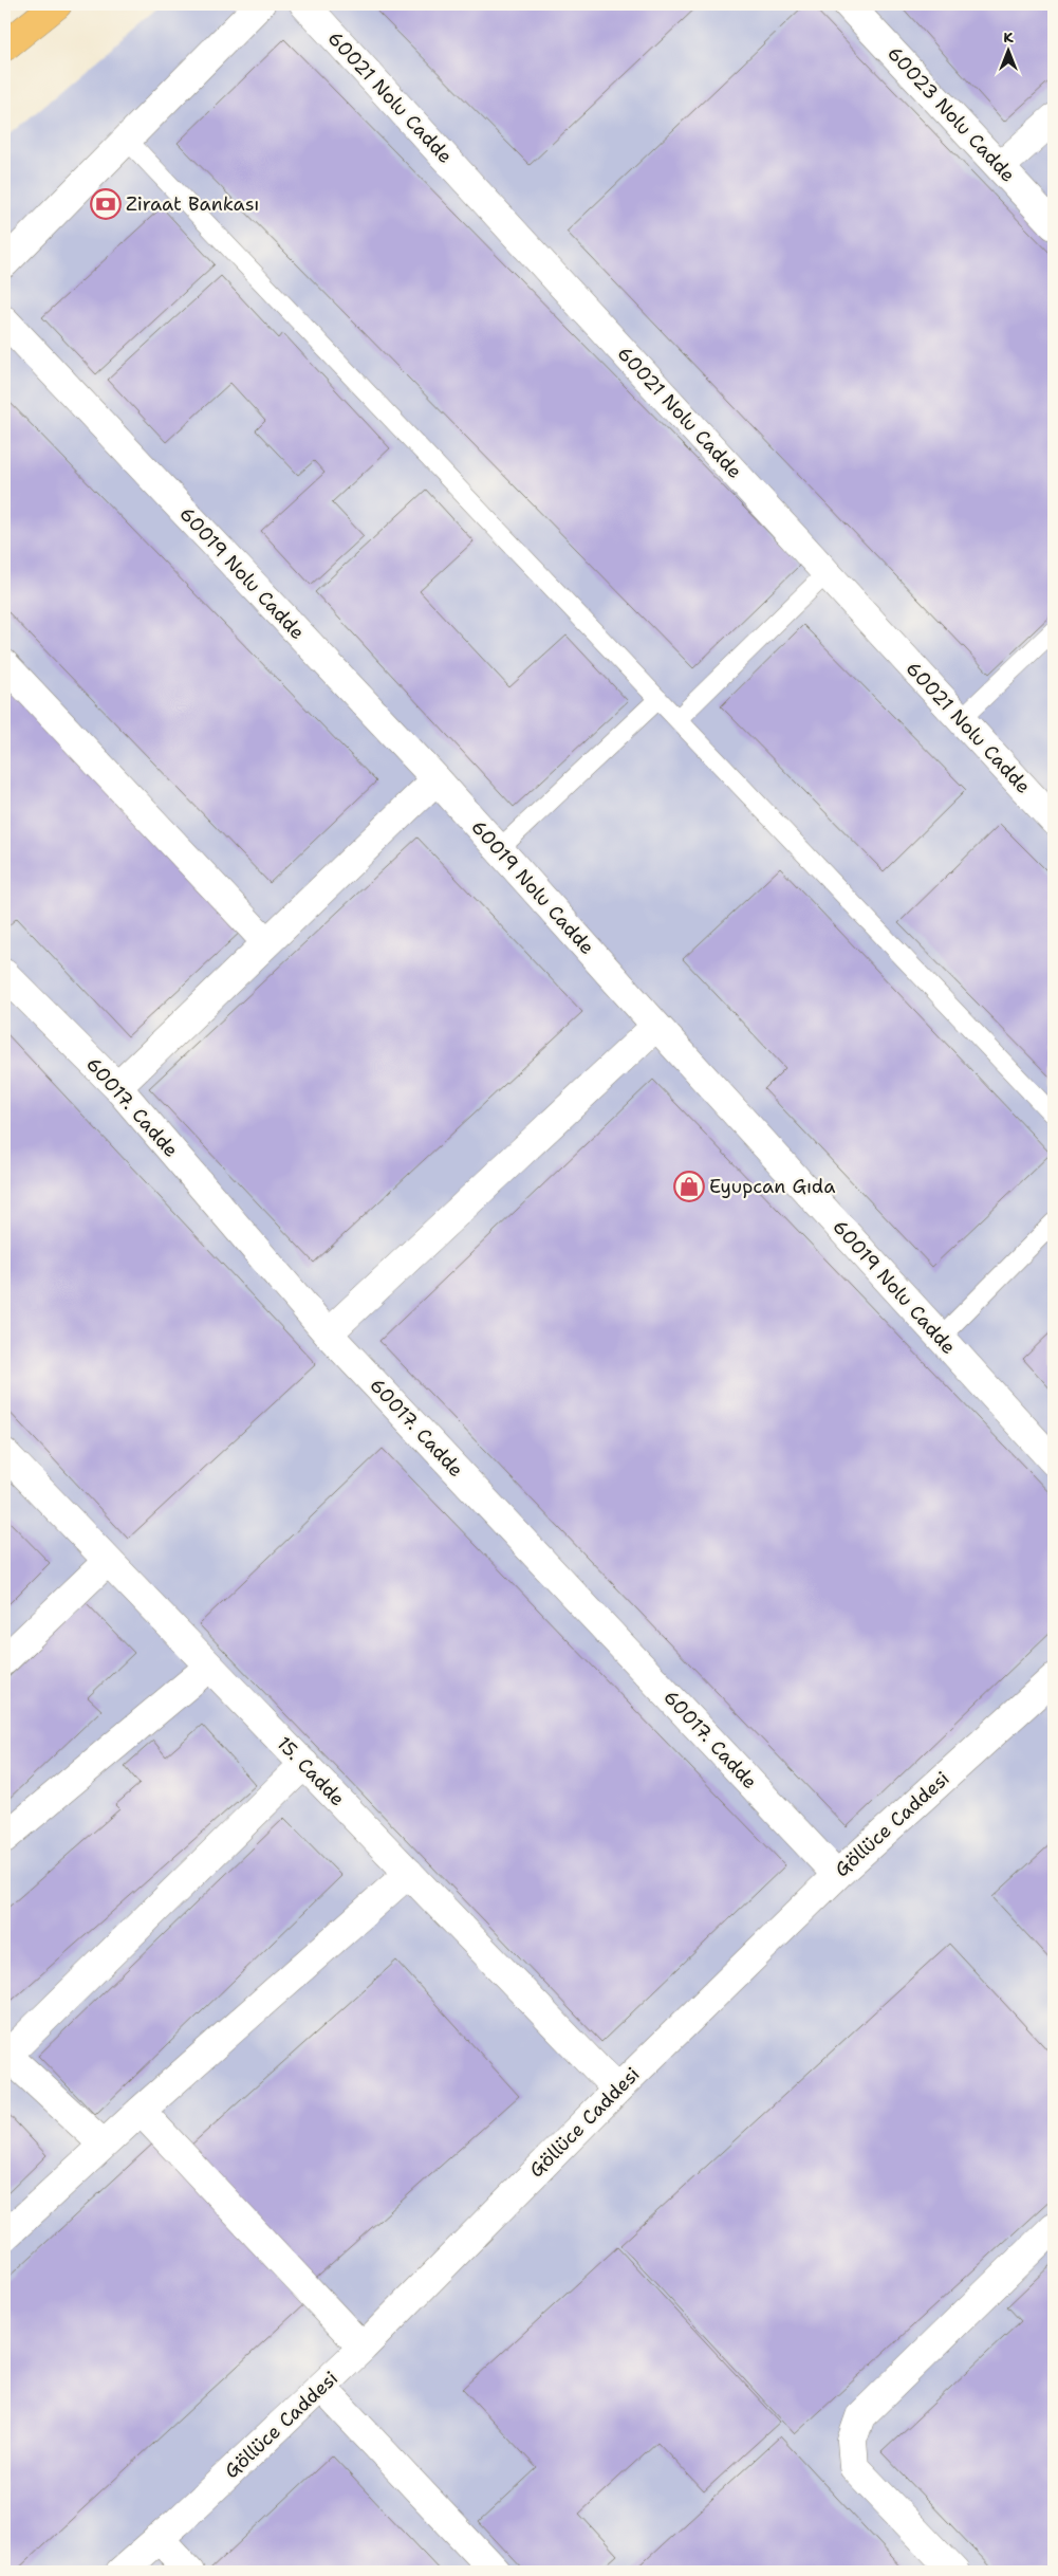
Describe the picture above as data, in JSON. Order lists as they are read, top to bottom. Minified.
{"streets":{"street":["60021 Nolu Cadde","60023 Nolu Cadde","60019 Nolu Cadde","60017. Cadde","15. Cadde","Göllüce Caddesi"]},"crossings":[["60017. Cadde","Göllüce Caddesi"],["15. Cadde","Göllüce Caddesi"]],"places":{"bank":["Ziraat Bankası"],"shop":["Eyupcan Gıda"]},"north":"top"}
